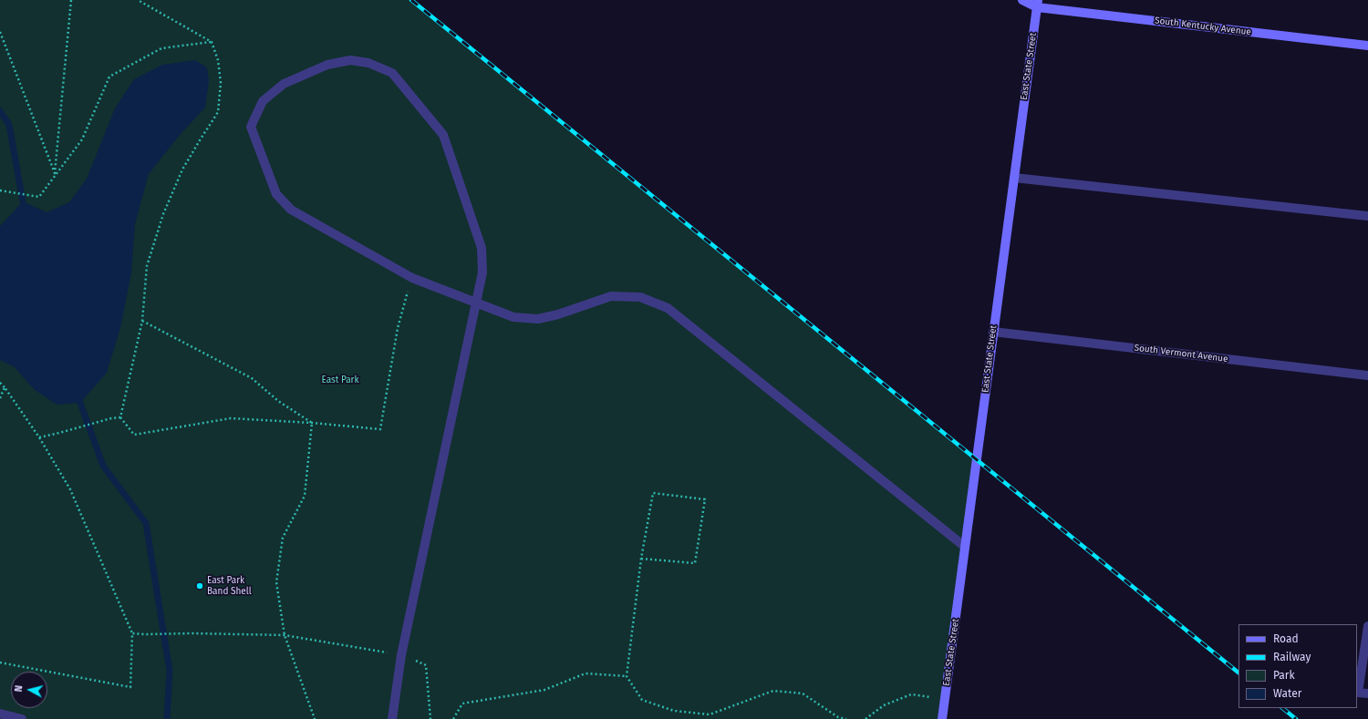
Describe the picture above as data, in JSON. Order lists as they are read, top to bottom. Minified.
{"streets":{"main road":["South Kentucky Avenue","East State Street"],"street":["South Vermont Avenue"]},"crossings":[["South Kentucky Avenue","East State Street"],["East State Street","South Vermont Avenue"]],"parks":["East Park"],"places":["East Park Band Shell"],"legend":["Road","Railway","Park","Water"],"north":"left"}
